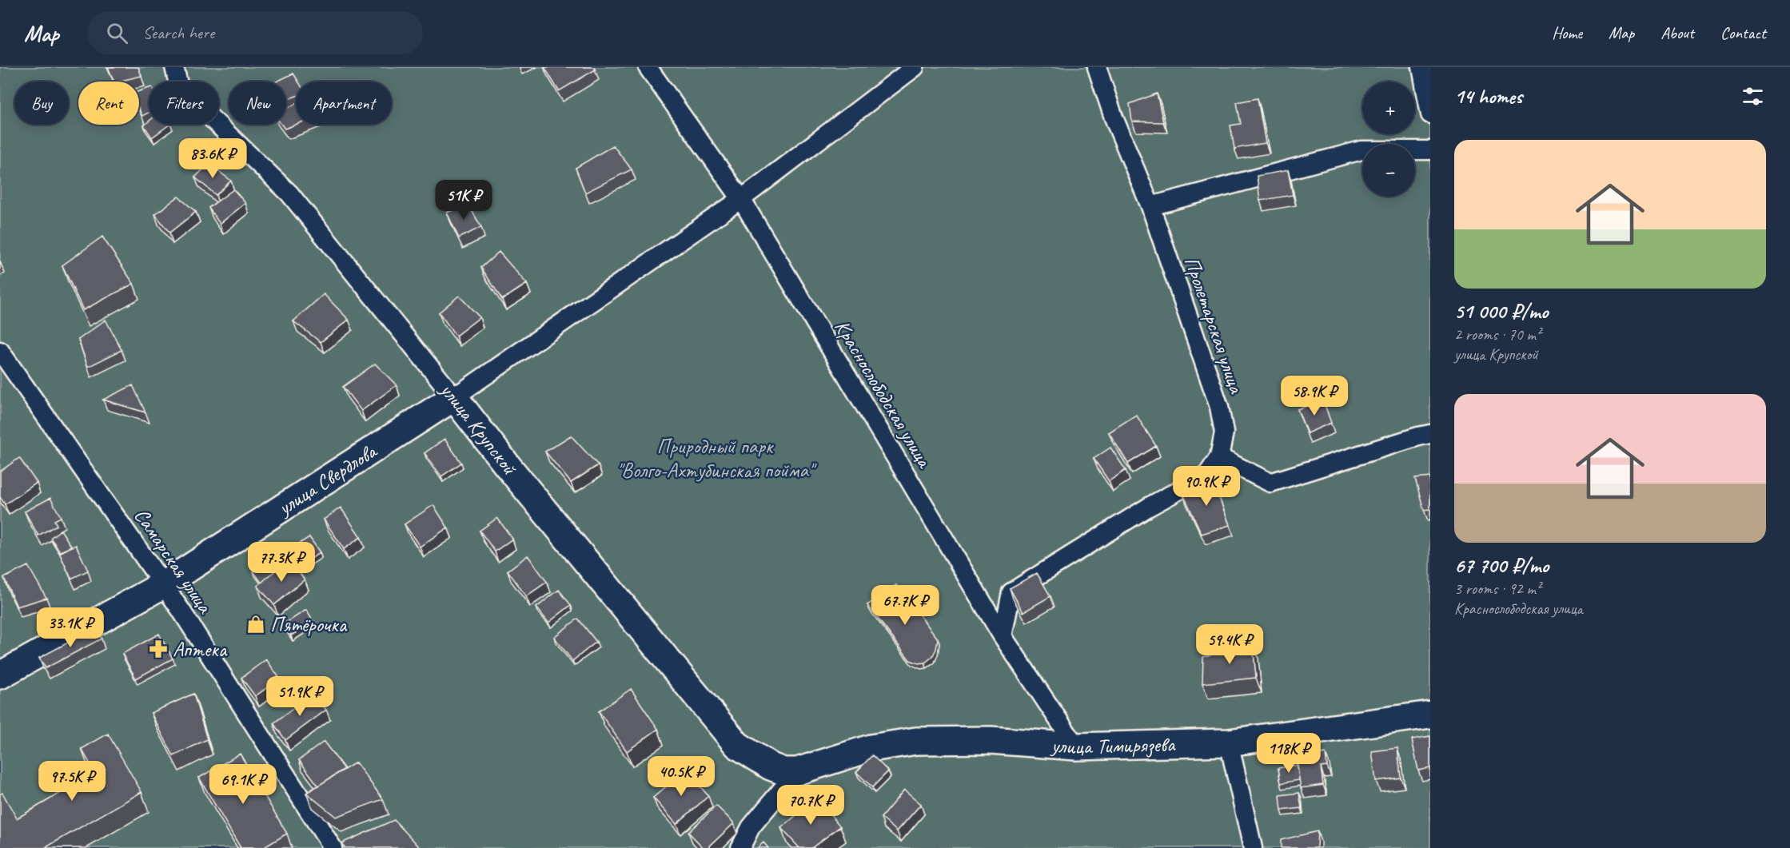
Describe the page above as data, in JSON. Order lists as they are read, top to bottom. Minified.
{"streets":{"street":["Пролетарская улица","Краснослободская улица","улица Крупской","улица Свердлова","Самарская улица","улица Тимирязева"]},"crossings":[["Пролетарская улица","Краснослободская улица"],["Краснослободская улица","улица Тимирязева"],["улица Крупской","улица Свердлова"],["улица Крупской","улица Тимирязева"],["улица Свердлова","Самарская улица"]],"parks":["Природный парк \"Волго-Ахтубинская пойма\""],"places":{"shop":["Пятёрочка"],"pharmacy":["Аптека"]},"page":{"header":"Map","search":"Search here","nav":["Home","Map","About","Contact"],"heading":"14 homes","map_buttons":["+","−"],"chip":["Buy","Rent","Filters","New","Apartment"],"list":[{"name":"51 000 ₽/mo","note":"2 rooms · 70 m² · улица Крупской"},{"name":"67 700 ₽/mo","note":"3 rooms · 92 m² · Краснослободская улица"}],"price":["83.6K ₽","51K ₽","58.9K ₽","90.9K ₽","77.3K ₽","67.7K ₽","33.1K ₽","59.4K ₽","51.9K ₽","118K ₽","40.5K ₽","97.5K ₽","69.1K ₽","70.7K ₽"]}}
